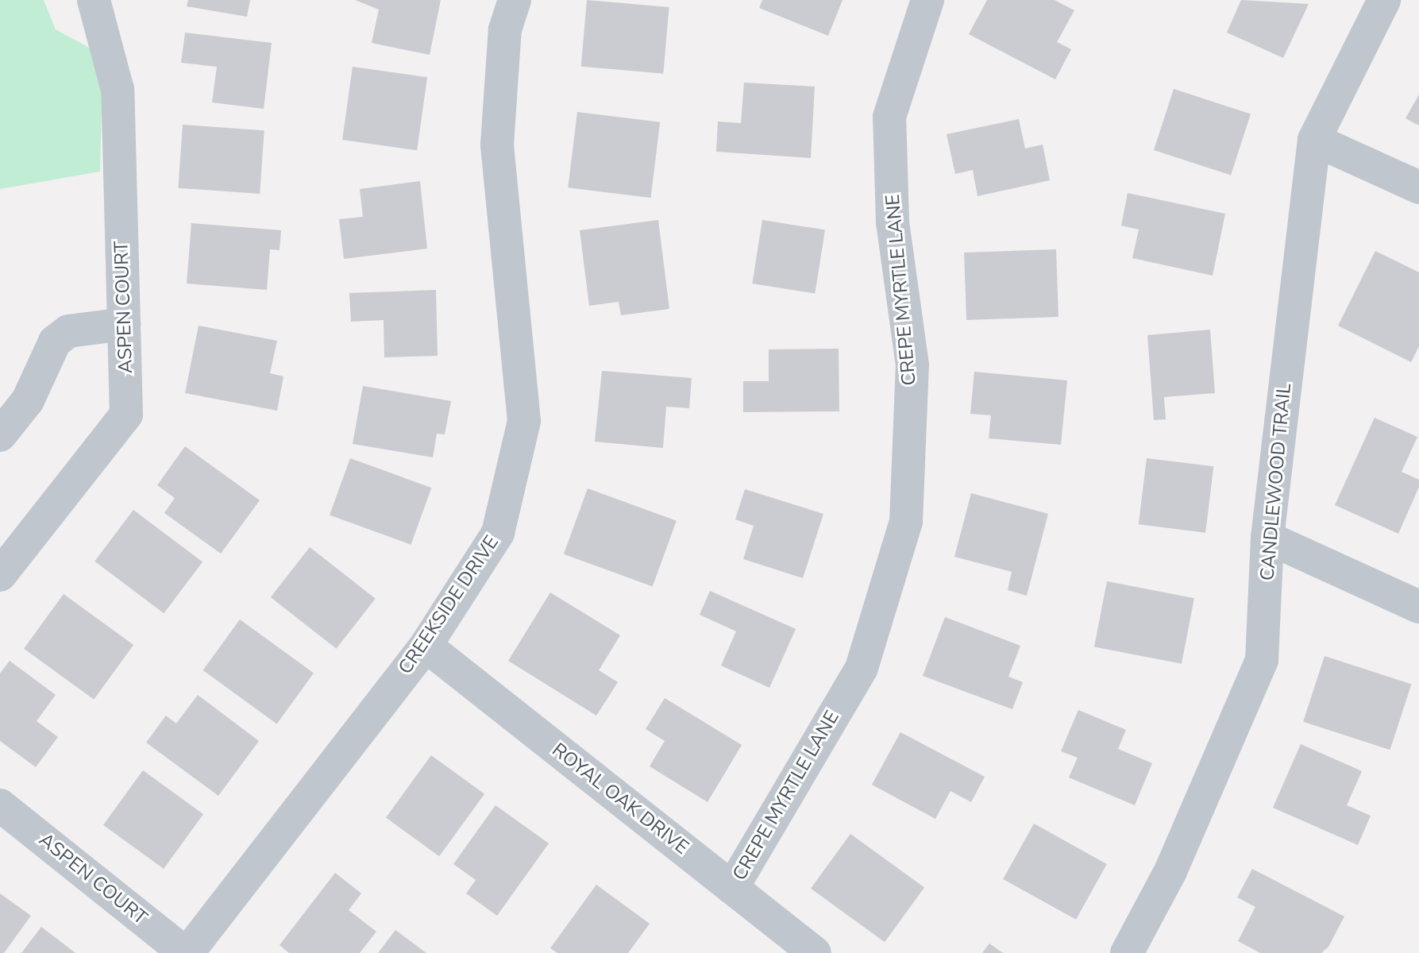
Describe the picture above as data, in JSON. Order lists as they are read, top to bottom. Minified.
{"streets":{"street":["CREPE MYRTLE LANE","ASPEN COURT","CANDLEWOOD TRAIL","CREEKSIDE DRIVE","ROYAL OAK DRIVE"]},"crossings":[["CREPE MYRTLE LANE","ROYAL OAK DRIVE"],["ASPEN COURT","CREEKSIDE DRIVE"],["CREEKSIDE DRIVE","ROYAL OAK DRIVE"]]}
